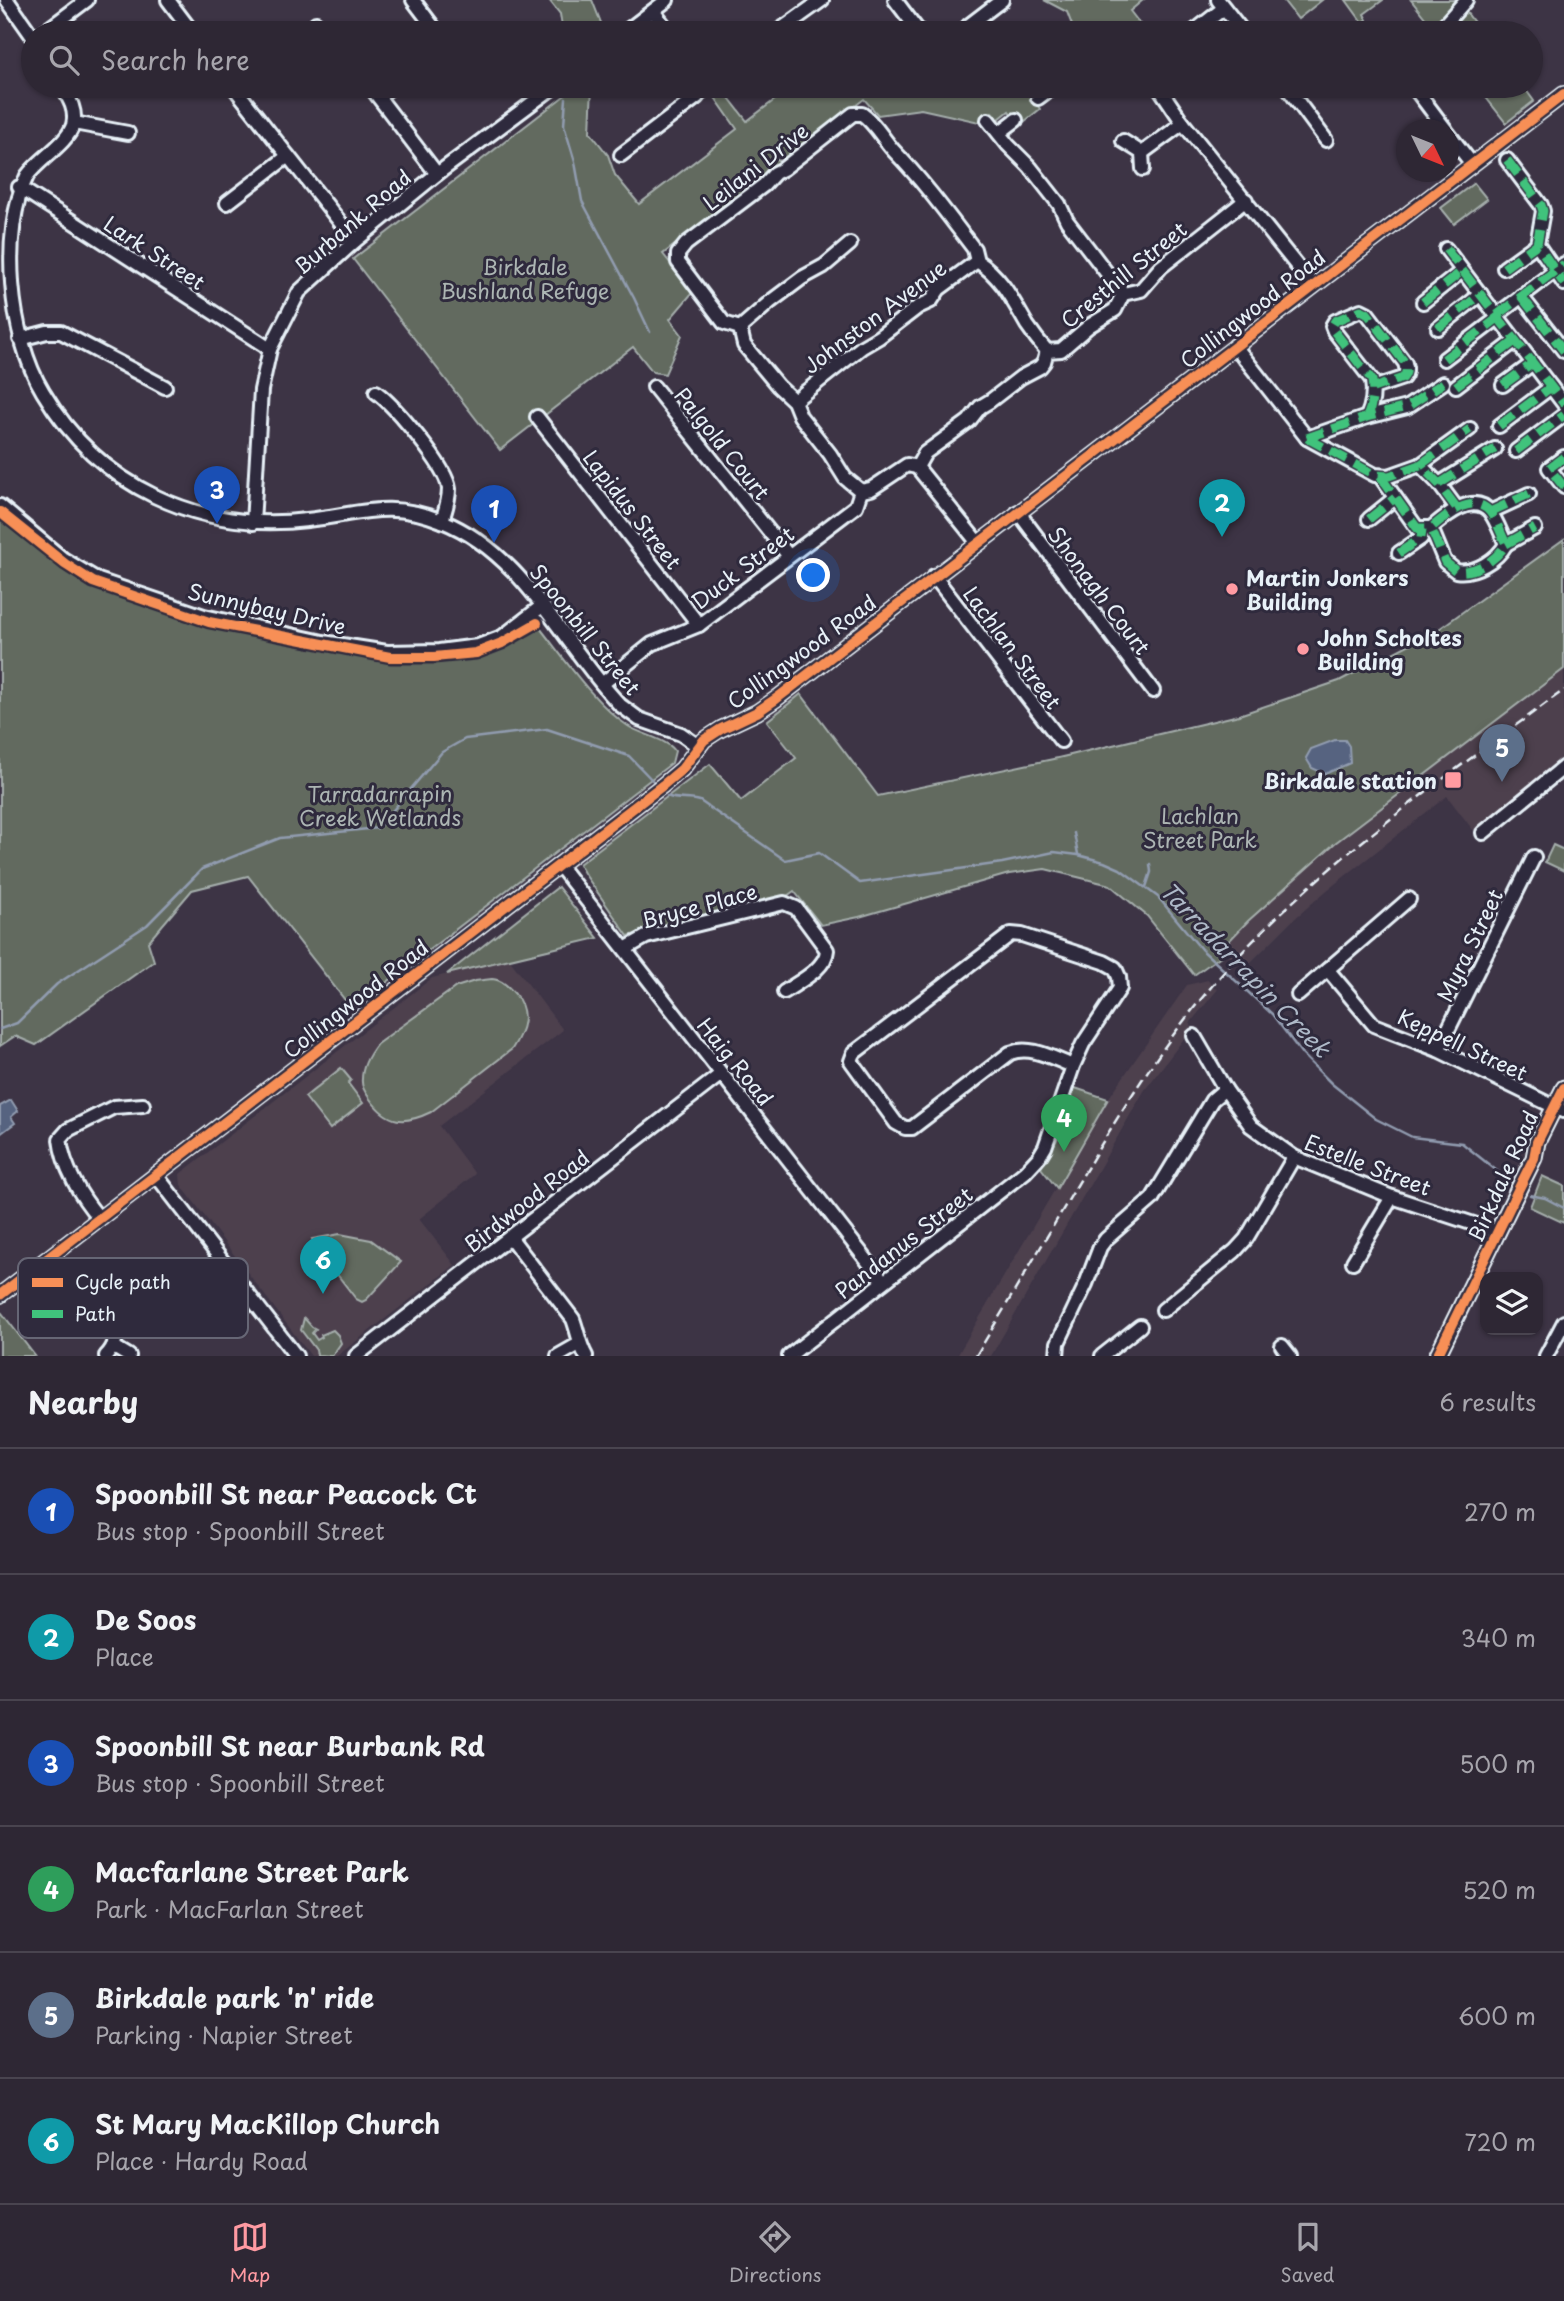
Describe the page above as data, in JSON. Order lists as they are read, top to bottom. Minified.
{"streets":{"main road":["Birkdale Road"],"street":["Leilani Drive","Burbank Road","Lark Street","Cresthill Street","Collingwood Road","Johnston Avenue","Palgold Court","Lapidus Street","Duck Street","Shonagh Court","Sunnybay Drive","Spoonbill Street","Lachlan Street","Bryce Place","Myra Street","Keppell Street","Haig Road","Estelle Street","Birdwood Road","Pandanus Street"]},"crossings":[["Leilani Drive","Cresthill Street"],["Leilani Drive","Johnston Avenue"],["Leilani Drive","Duck Street"],["Burbank Road","Lark Street"],["Burbank Road","Spoonbill Street"],["Lark Street","Spoonbill Street"],["Cresthill Street","Duck Street"],["Collingwood Road","Shonagh Court"],["Collingwood Road","Spoonbill Street"],["Collingwood Road","Lachlan Street"],["Collingwood Road","Haig Road"],["Palgold Court","Duck Street"],["Lapidus Street","Duck Street"],["Duck Street","Spoonbill Street"],["Sunnybay Drive","Spoonbill Street"],["Bryce Place","Haig Road"],["Myra Street","Keppell Street"],["Keppell Street","Birkdale Road"],["Haig Road","Birdwood Road"],["Haig Road","Pandanus Street"],["Estelle Street","Birkdale Road"]],"water":["Tarradarrapin Creek"],"parks":["Birkdale Bushland Refuge","Tarradarrapin Creek Wetlands","Lachlan Street Park"],"places":{"other":["Martin Jonkers Building","John Scholtes Building"],"transit":["Birkdale station"]},"legend":["Cycle path","Path"],"north":"bottom right","page":{"search":"Search here","pins":["3","2","1","5","4","6"],"heading":["Nearby","6 results"],"list":[{"mark":"1","name":"Spoonbill St near Peacock Ct","note":"Bus stop · Spoonbill Street","value":"270 m"},{"mark":"2","name":"De Soos","note":"Place","value":"340 m"},{"mark":"3","name":"Spoonbill St near Burbank Rd","note":"Bus stop · Spoonbill Street","value":"500 m"},{"mark":"4","name":"Macfarlane Street Park","note":"Park · MacFarlan Street","value":"520 m"},{"mark":"5","name":"Birkdale park 'n' ride","note":"Parking · Napier Street","value":"600 m"},{"mark":"6","name":"St Mary MacKillop Church","note":"Place · Hardy Road","value":"720 m"}],"nav":["Map","Directions","Saved"]}}
